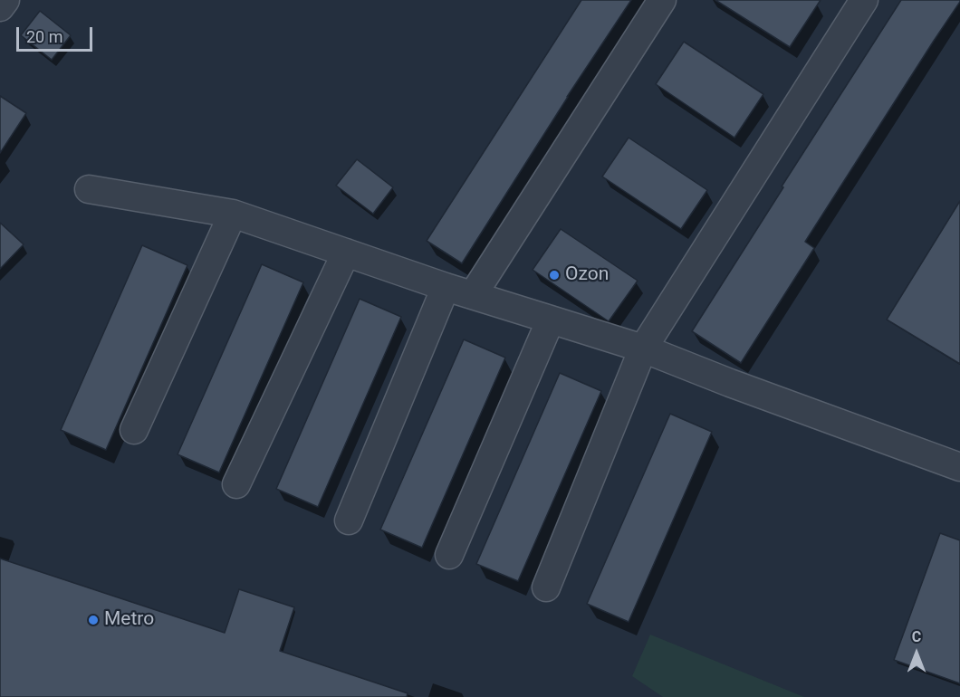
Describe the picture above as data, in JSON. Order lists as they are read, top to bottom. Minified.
{"places":["Ozon","Metro"],"scale_bar":"20 m","north":"top"}
